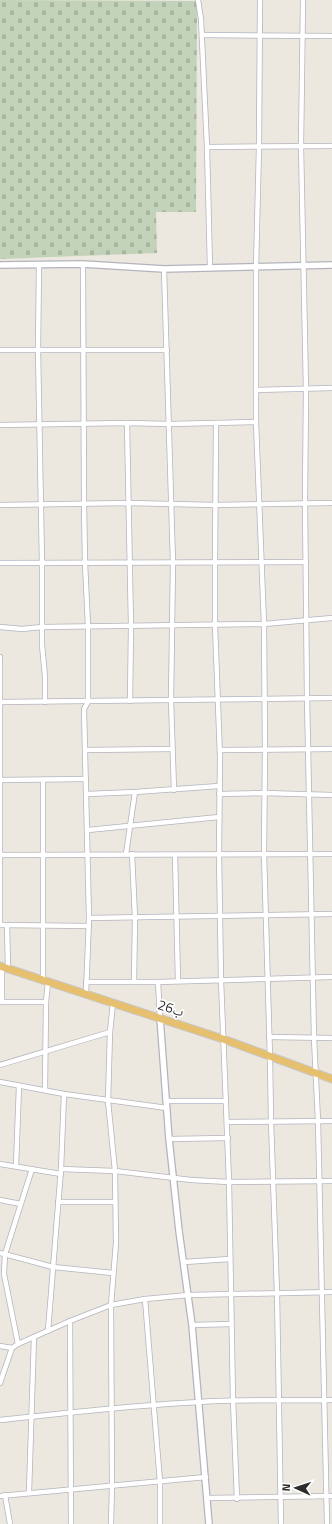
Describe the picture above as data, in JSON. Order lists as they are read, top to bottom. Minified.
{"streets":{"highway":["26ب"]},"north":"left"}
